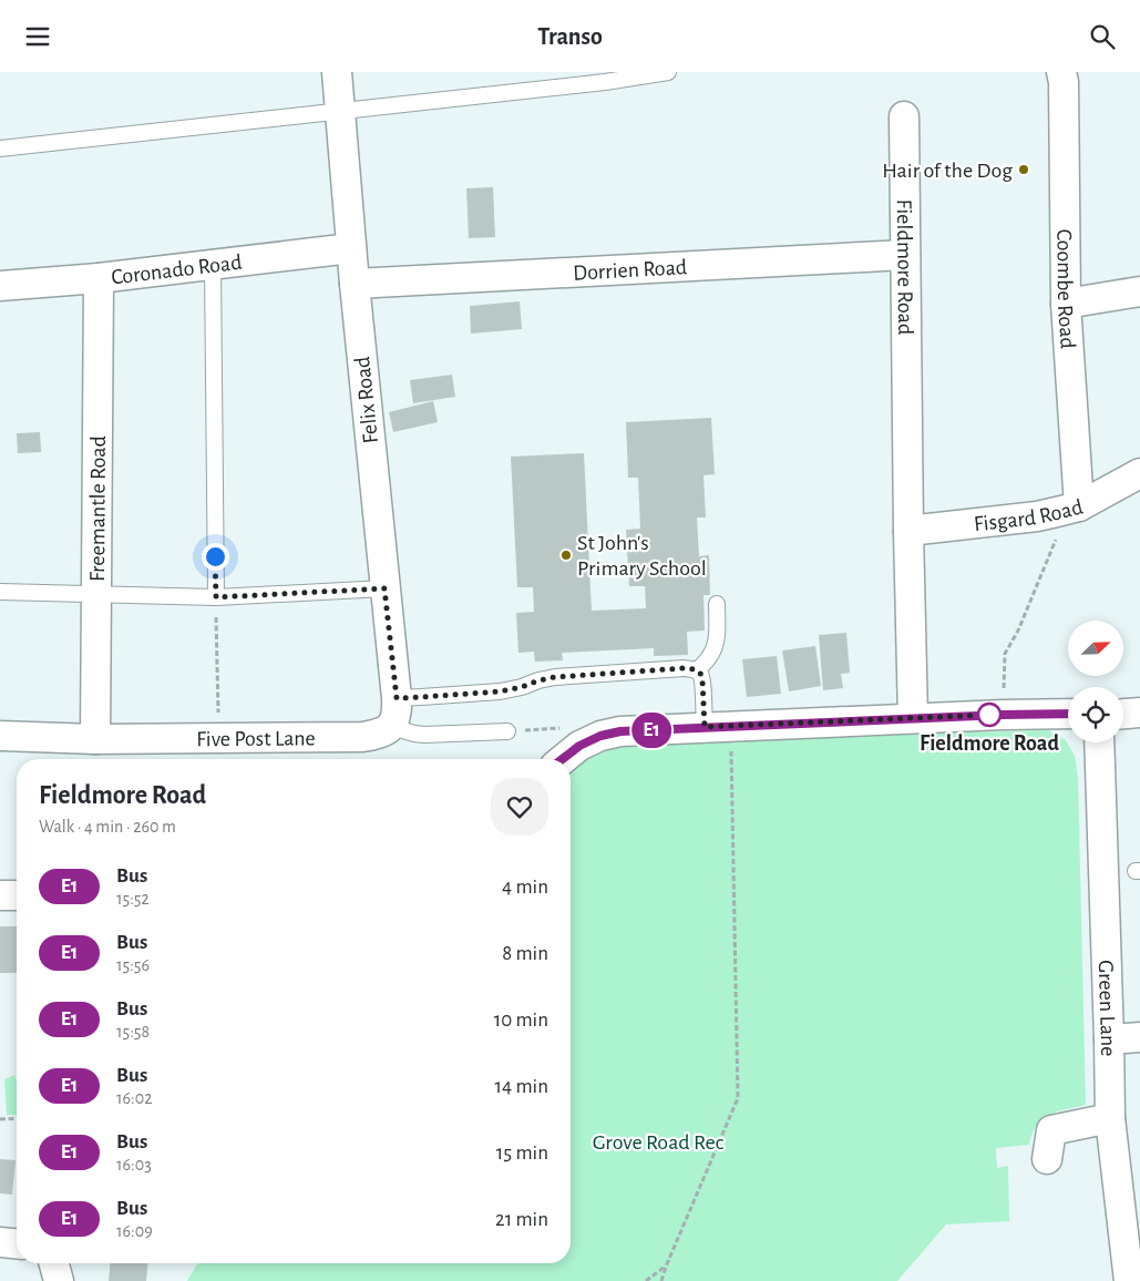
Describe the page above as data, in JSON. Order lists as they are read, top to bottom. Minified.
{"streets":{"street":["Coronado Road","Fieldmore Road","Dorrien Road","Coombe Road","Felix Road","Freemantle Road","Fisgard Road","Five Post Lane","Green Lane"]},"crossings":[["Coronado Road","Felix Road"],["Coronado Road","Freemantle Road"],["Fieldmore Road","Dorrien Road"],["Fieldmore Road","Fisgard Road"],["Dorrien Road","Felix Road"],["Coombe Road","Fisgard Road"],["Felix Road","Five Post Lane"],["Freemantle Road","Five Post Lane"]],"parks":["Grove Road Rec"],"places":["Hair of the Dog","St John's Primary School","Fieldmore Road"],"lines":["bus line E1"],"north":"top right","page":{"header":"Transo","on_map":"E1","heading":["Fieldmore Road","Walk · 4 min · 260 m"],"list":[{"mark":"E1","name":"Bus","note":"15:52","value":"4 min"},{"mark":"E1","name":"Bus","note":"15:56","value":"8 min"},{"mark":"E1","name":"Bus","note":"15:58","value":"10 min"},{"mark":"E1","name":"Bus","note":"16:02","value":"14 min"},{"mark":"E1","name":"Bus","note":"16:03","value":"15 min"},{"mark":"E1","name":"Bus","note":"16:09","value":"21 min"}]}}
